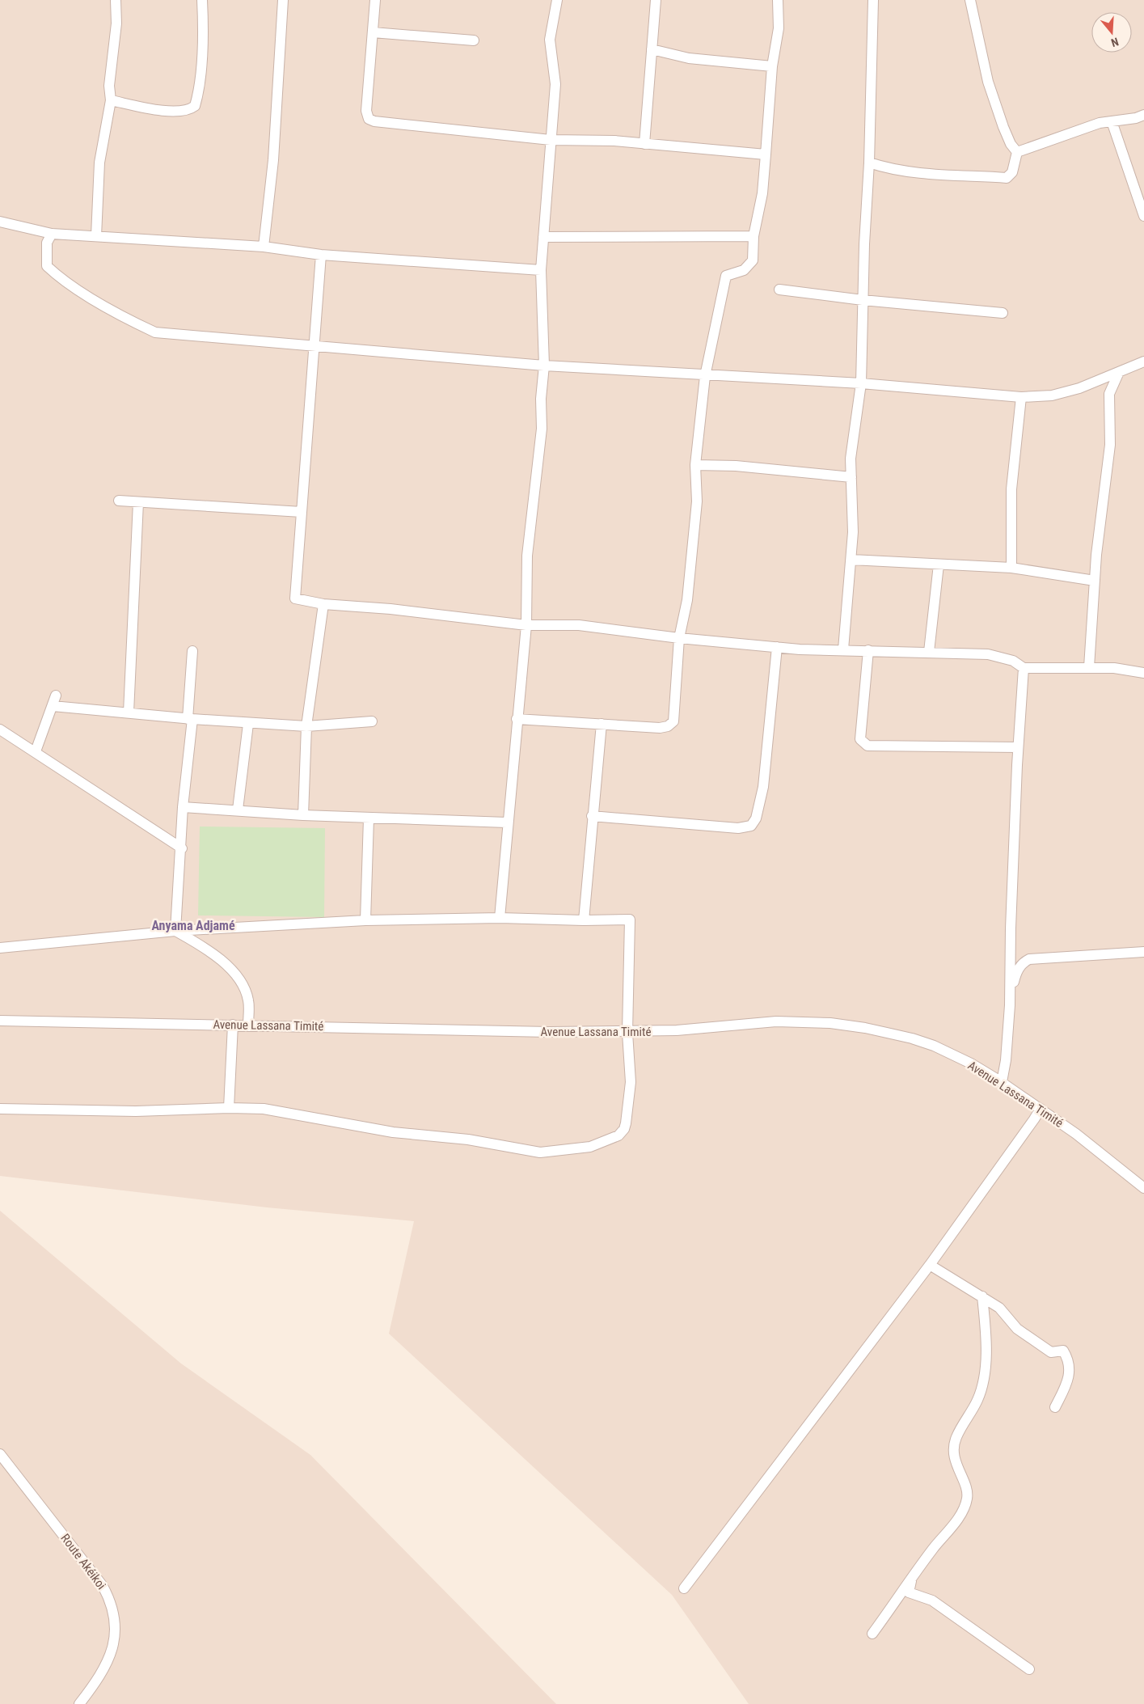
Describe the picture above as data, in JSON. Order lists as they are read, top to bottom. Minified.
{"streets":{"street":["Avenue Lassana Timité","Route Akéikoi"]},"districts":["Anyama Adjamé"],"north":"bottom"}
